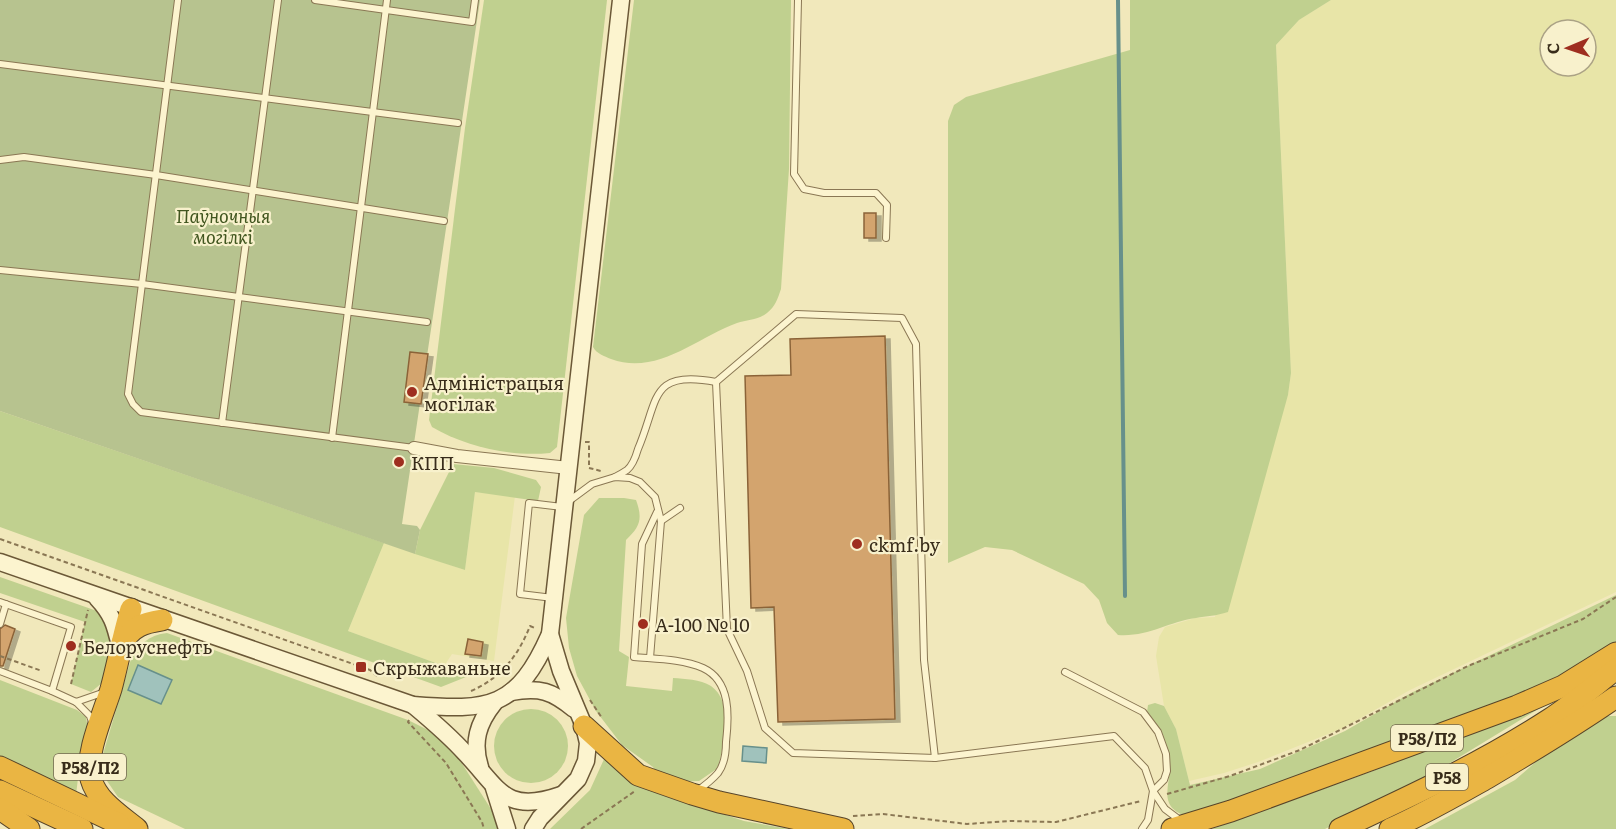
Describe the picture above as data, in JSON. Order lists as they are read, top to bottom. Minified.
{"streets":{"highway":["Р58/П2","Р58"]},"parks":["Паўночныя могілкі"],"places":{"other":["Адміністрацыя могілак","КПП","ckmf.by","А-100 № 10","Белоруснефть"],"transit":["Скрыжаваньне"]},"north":"left"}
